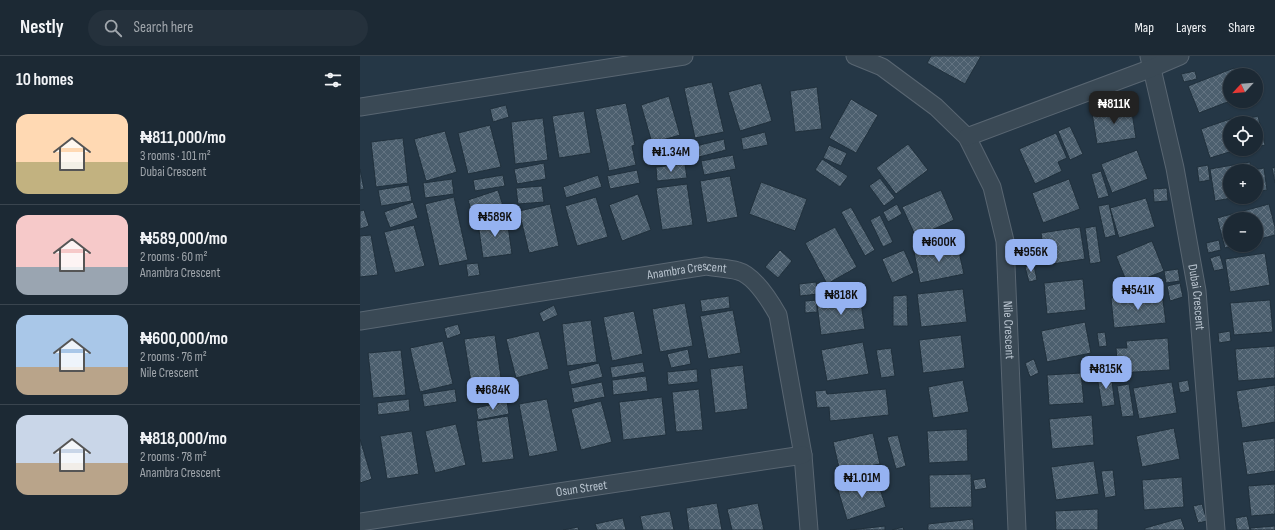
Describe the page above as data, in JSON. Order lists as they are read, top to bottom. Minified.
{"streets":{"street":["Anambra Crescent","Dubai Crescent","Nile Crescent","Osun Street"]},"crossings":[["Anambra Crescent","Osun Street"]],"north":"bottom left","page":{"header":"Nestly","search":"Search here","nav":["Map","Layers","Share"],"heading":"10 homes","map_buttons":["+","−"],"price":["₦811K","₦1.34M","₦589K","₦600K","₦956K","₦541K","₦818K","₦815K","₦684K","₦1.01M"],"list":[{"name":"₦811,000/mo","note":"3 rooms · 101 m² · Dubai Crescent"},{"name":"₦589,000/mo","note":"2 rooms · 60 m² · Anambra Crescent"},{"name":"₦600,000/mo","note":"2 rooms · 76 m² · Nile Crescent"},{"name":"₦818,000/mo","note":"2 rooms · 78 m² · Anambra Crescent"}]}}
